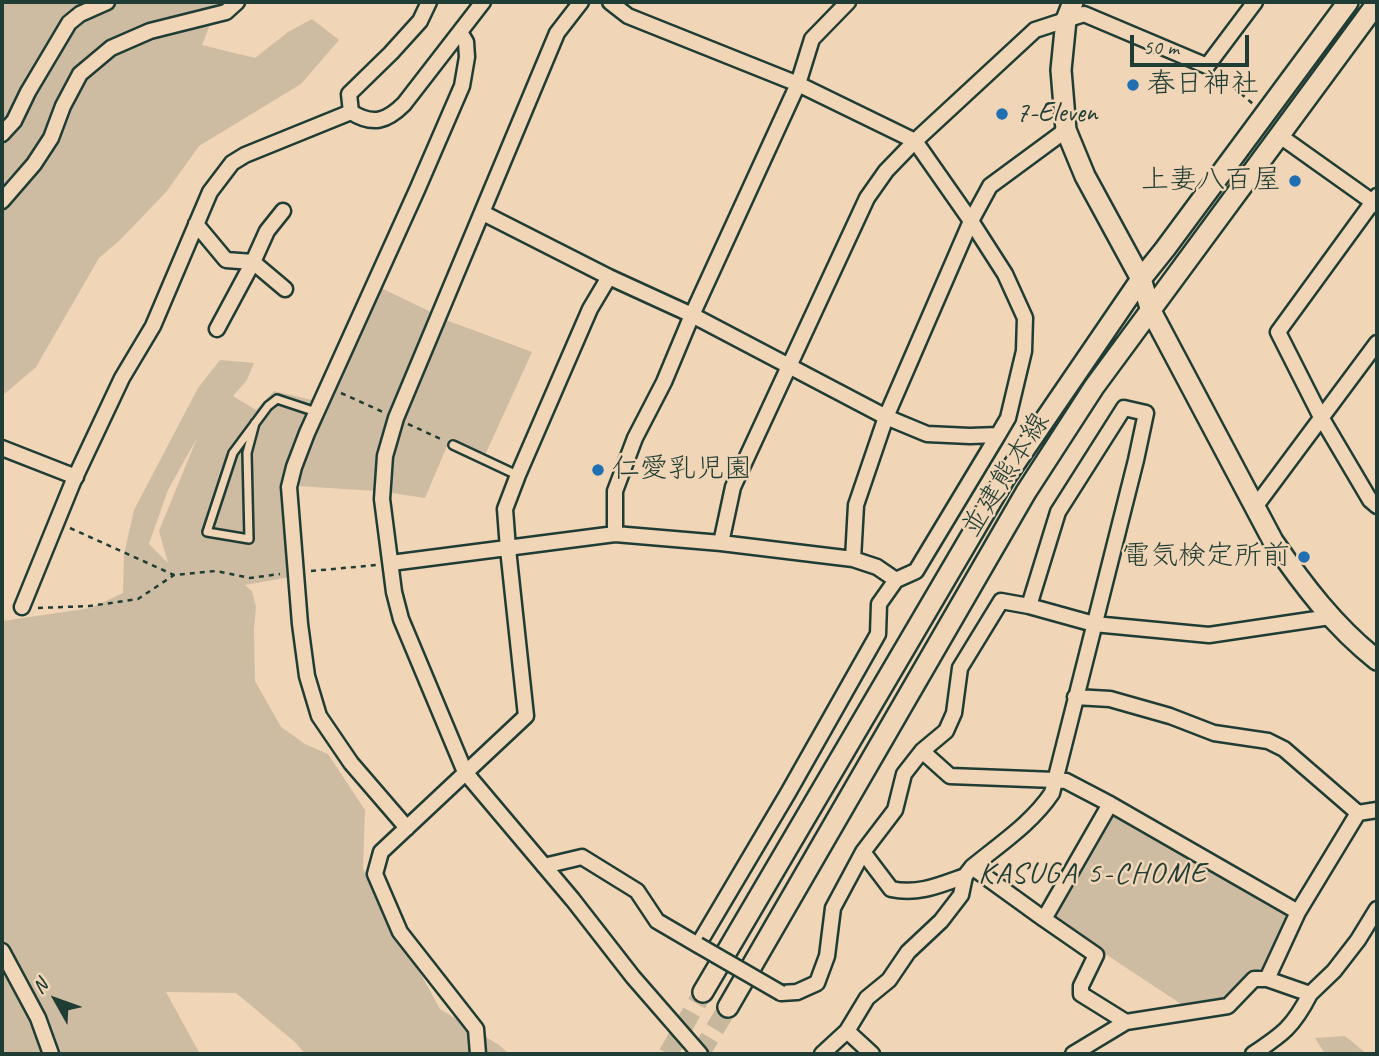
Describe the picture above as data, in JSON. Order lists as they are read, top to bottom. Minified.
{"streets":{"main road":["並建熊本線"]},"districts":["KASUGA 5-CHOME"],"places":["春日神社","7-Eleven","上妻八百屋","仁愛乳児園","電気検定所前"],"scale_bar":"50 m","north":"top left"}
